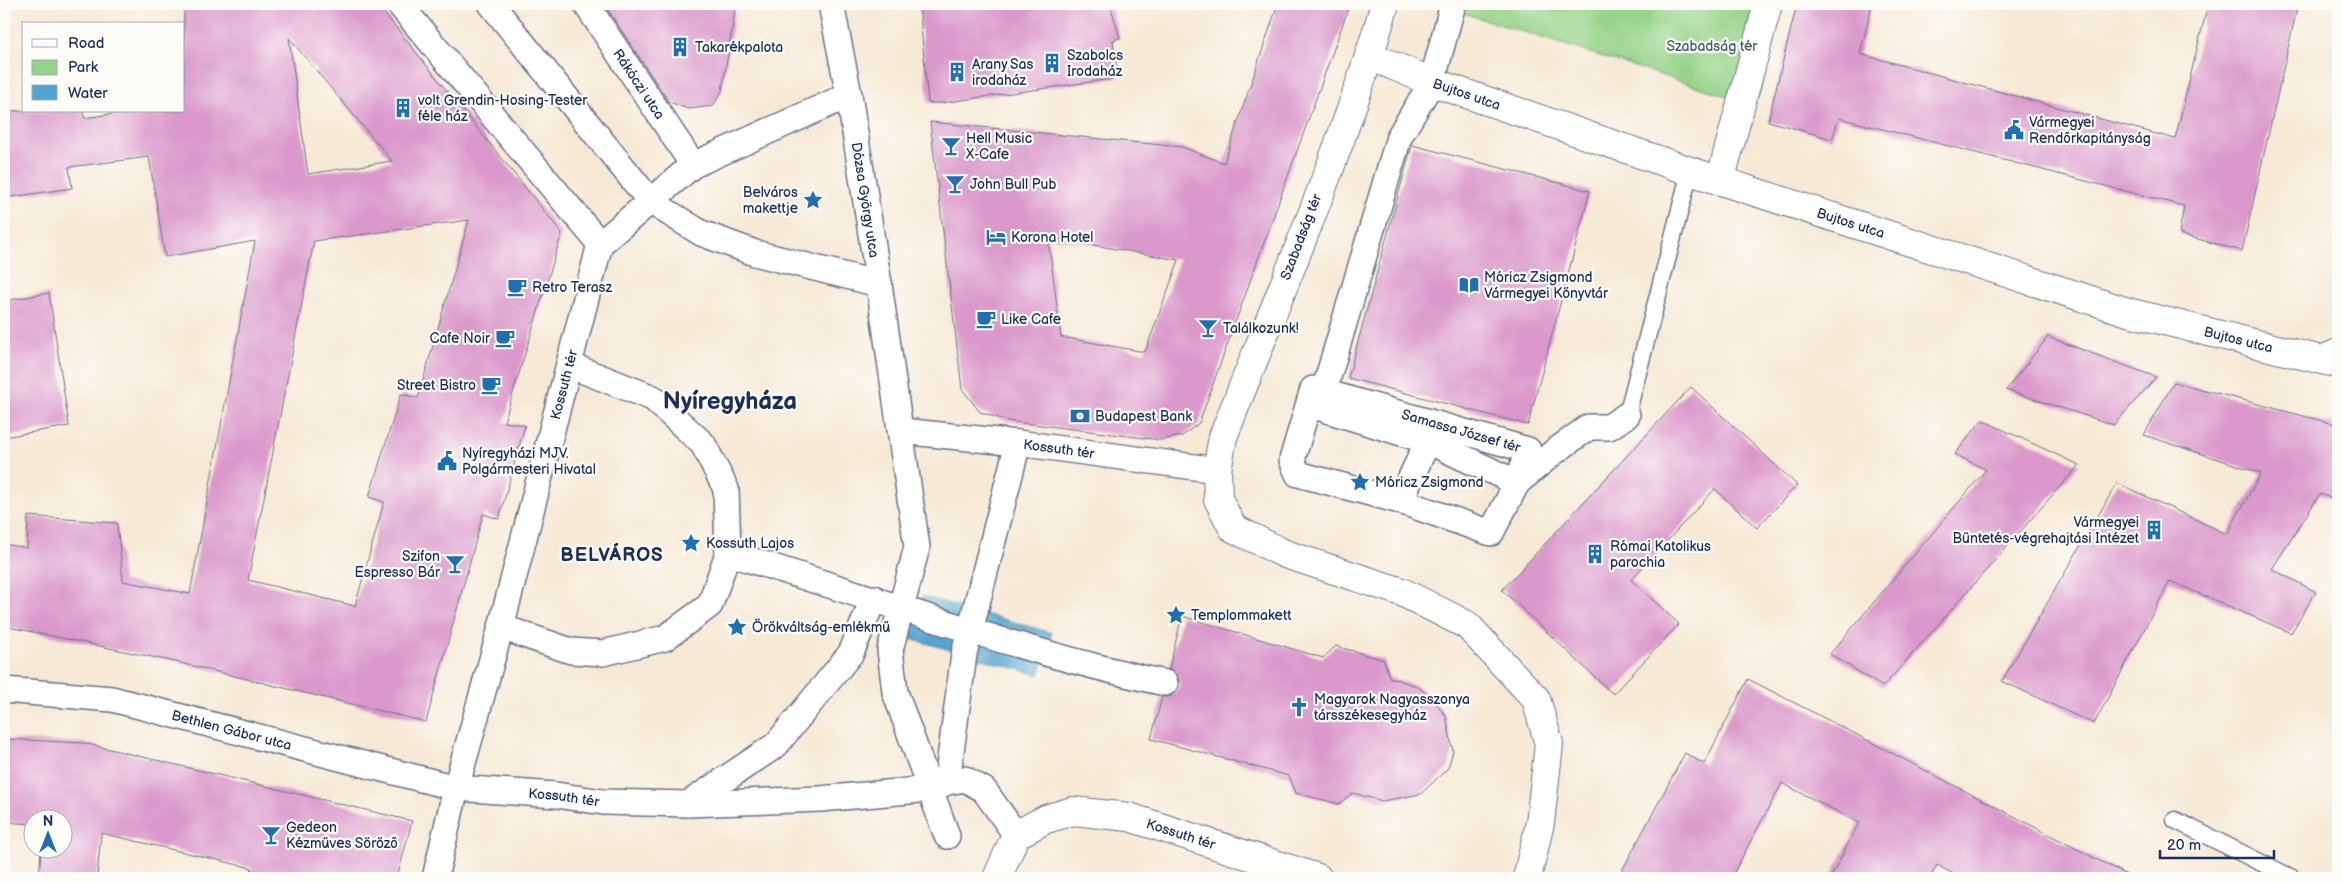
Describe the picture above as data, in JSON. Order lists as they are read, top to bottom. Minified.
{"streets":{"street":["Rákóczi utca","Bujtos utca","Dózsa György utca","Szabadság tér","Kossuth tér","Samassa József tér","Bethlen Gábor utca"]},"crossings":[["Bujtos utca","Szabadság tér"],["Dózsa György utca","Kossuth tér"],["Szabadság tér","Kossuth tér"],["Kossuth tér","Bethlen Gábor utca"]],"districts":["Nyíregyháza","BELVÁROS"],"parks":["Szabadság tér"],"places":{"building":["Takarékpalota","Szabolcs Irodaház","Arany Sas irodaház","volt Grendin-Hosing-Tester féle ház","Vármegyei Büntetés-végrehajtási Intézet","Római Katolikus parochia"],"public building":["Vármegyei Rendőrkapitányság","Nyíregyházi MJV. Polgármesteri Hivatal"],"bar":["Hell Music X-Cafe","John Bull Pub","Találkozunk!","Szifon Espresso Bár","Gedeon Kézműves Söröző"],"place":["Belváros makettje","Móricz Zsigmond","Kossuth Lajos","Templommakett","Örökváltság-emlékmű"],"hotel":["Korona Hotel"],"library":["Móricz Zsigmond Vármegyei Könyvtár"],"cafe":["Retro Terasz","Like Cafe","Cafe Noir","Street Bistro"],"bank":["Budapest Bank"],"church":["Magyarok Nagyasszonya társszékesegyház"]},"legend":["Road","Park","Water"],"scale_bar":"20 m","north":"top"}
